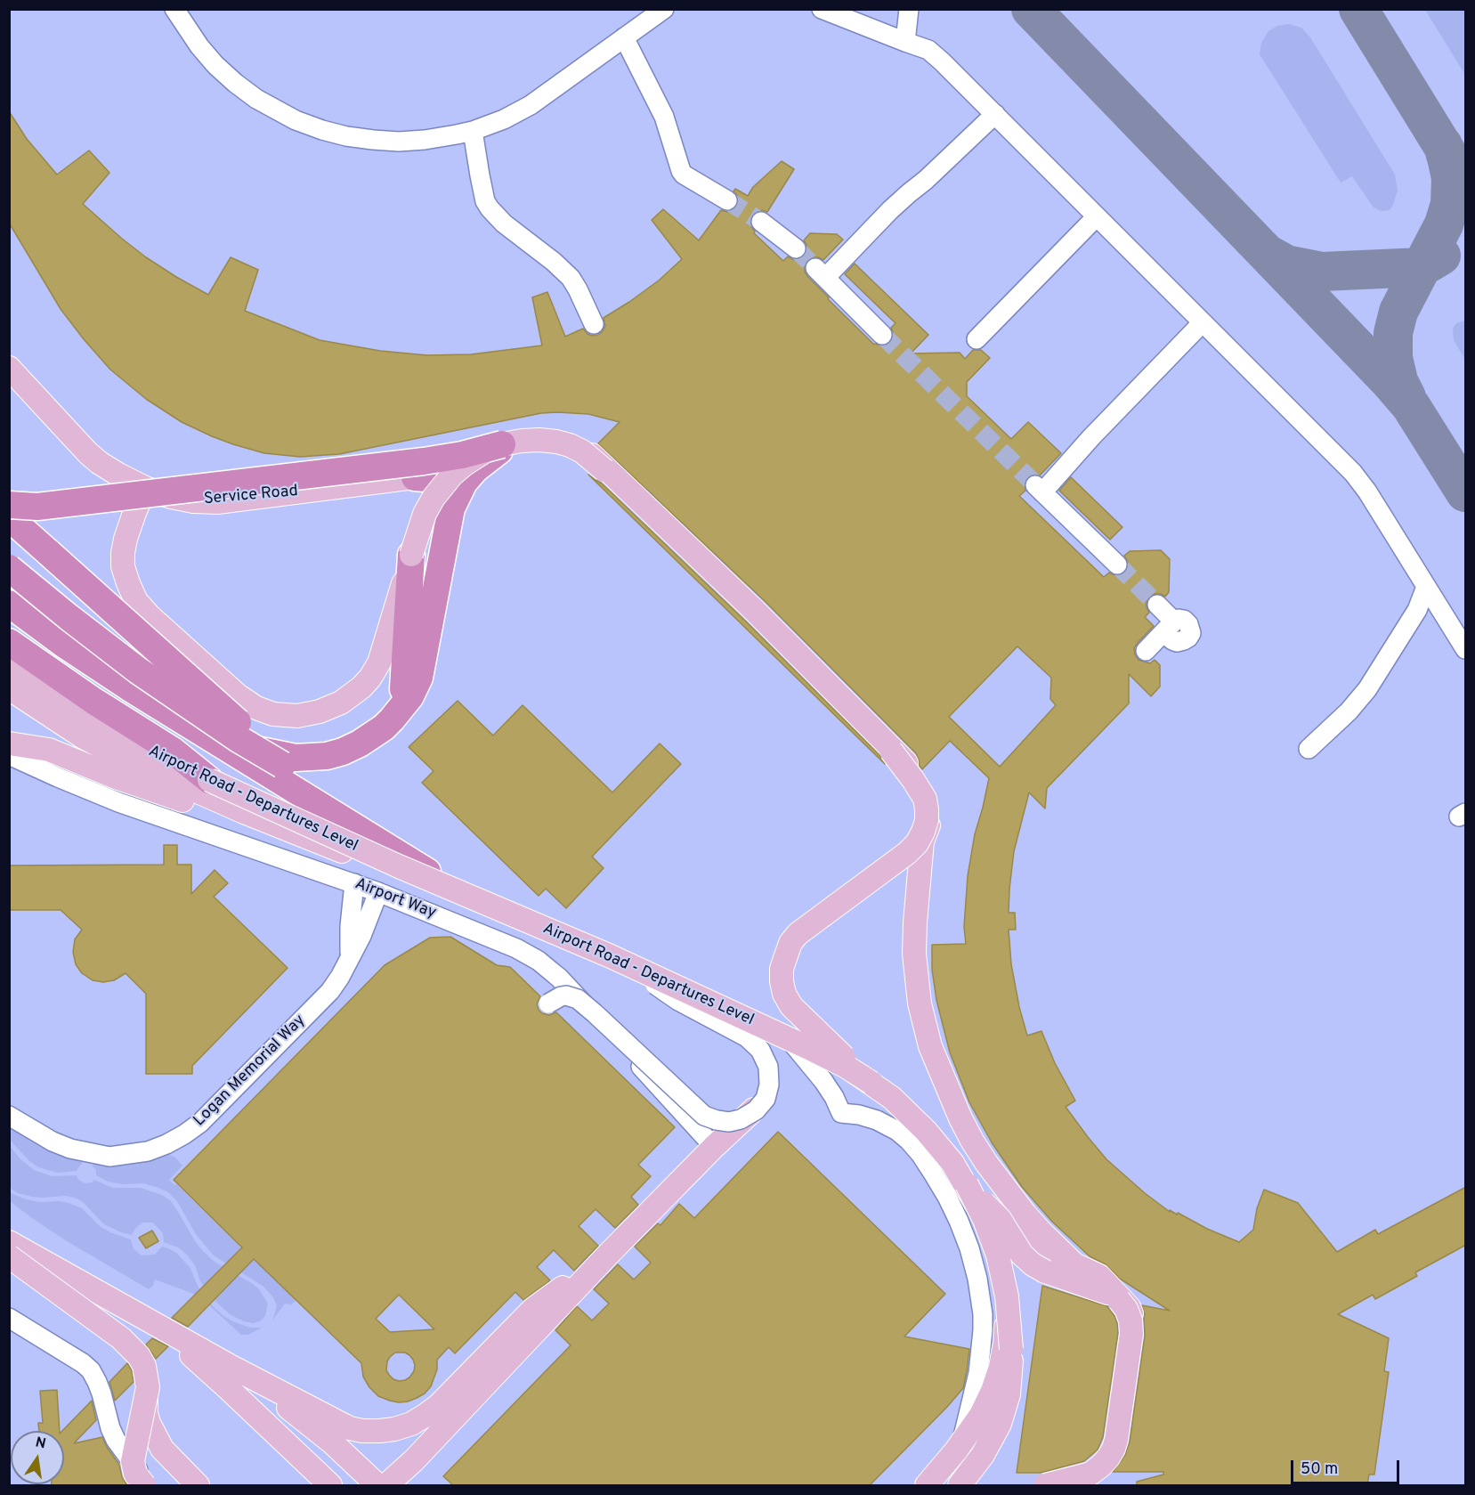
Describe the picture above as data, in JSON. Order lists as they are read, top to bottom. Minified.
{"streets":{"main road":["Service Road","Airport Road - Departures Level"],"street":["Airport Way","Logan Memorial Way"]},"crossings":[["Airport Way","Logan Memorial Way"]],"scale_bar":"50 m","north":"top"}
